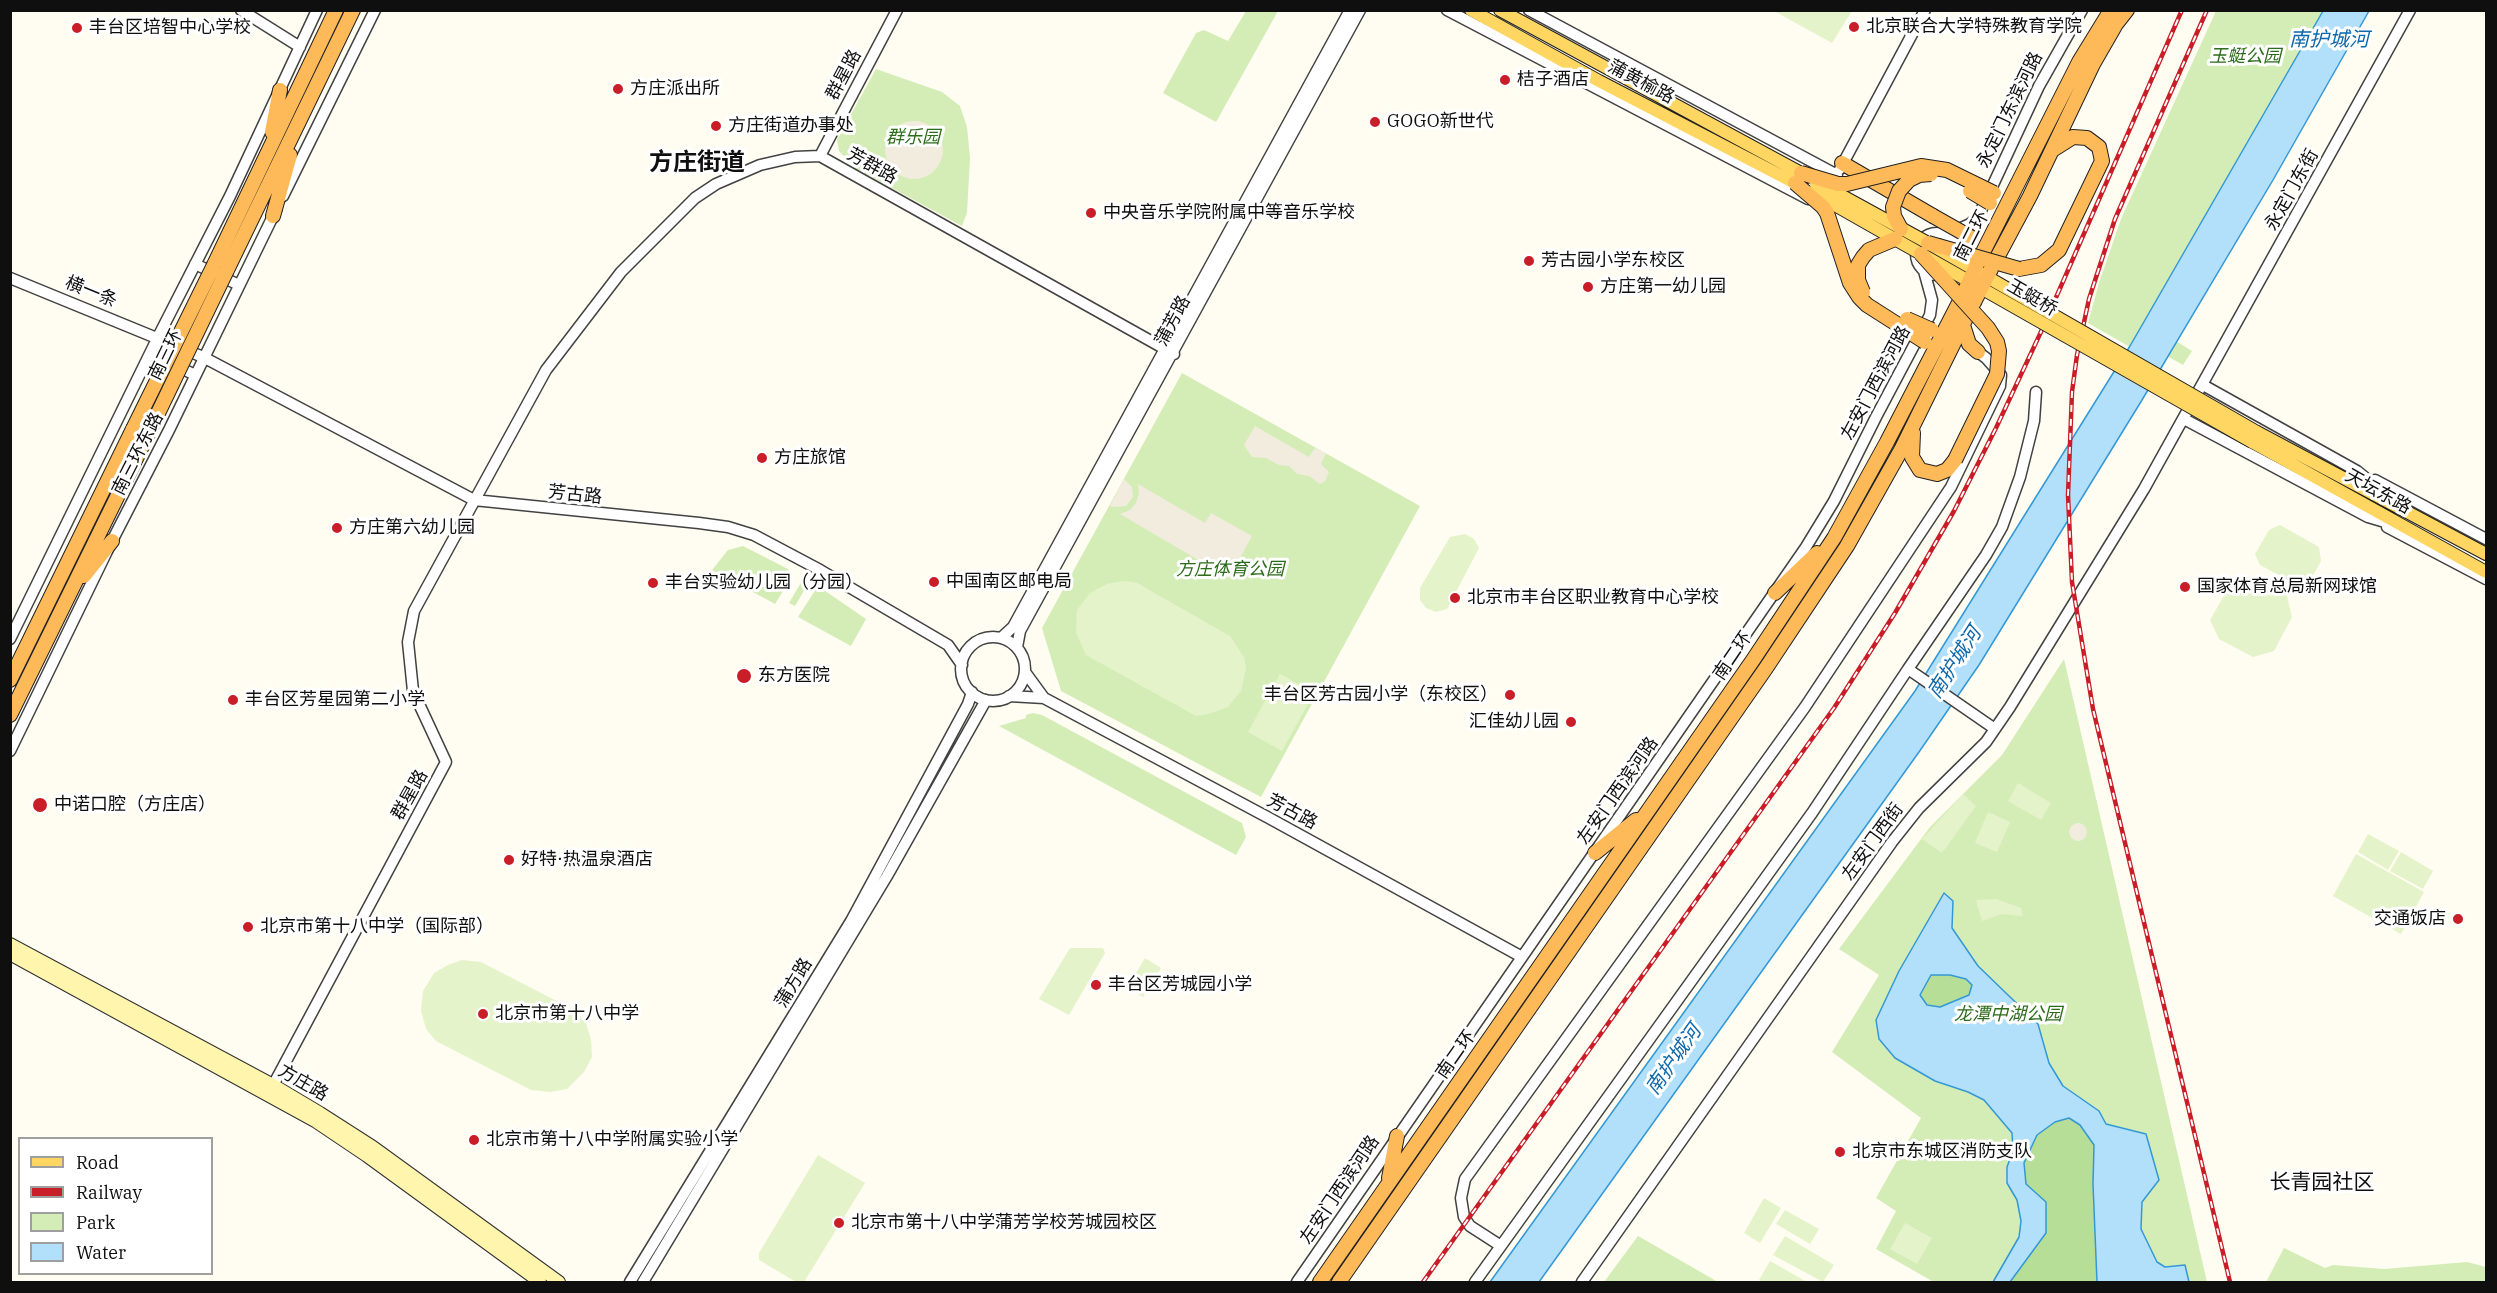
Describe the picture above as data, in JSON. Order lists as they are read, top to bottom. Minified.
{"streets":{"highway":["南二环","南三环"],"main road":["蒲黄榆路","玉蜓桥","天坛东路","方庄路"],"street":["群星路","永定门东滨河路","芳群路","永定门东街","横一条","蒲芳路","左安门西滨河路","南三环东路","芳古路","左安门西街","蒲方路"]},"crossings":[["群星路","芳群路"],["群星路","芳古路"],["群星路","方庄路"],["蒲黄榆路","玉蜓桥"],["芳群路","蒲芳路"],["芳群路","芳古路"],["永定门东街","左安门西街"],["横一条","南三环东路"],["横一条","芳古路"],["玉蜓桥","天坛东路"],["蒲芳路","蒲方路"],["左安门西滨河路","芳古路"],["南三环东路","芳古路"]],"districts":["方庄街道","长青园社区"],"water":["南护城河"],"parks":["玉蜓公园","群乐园","方庄体育公园","龙潭中湖公园"],"places":["北京联合大学特殊教育学院","丰台区培智中心学校","桔子酒店","方庄派出所","GOGO新世代","方庄街道办事处","中央音乐学院附属中等音乐学校","芳古园小学东校区","方庄第一幼儿园","方庄旅馆","方庄第六幼儿园","中国南区邮电局","丰台实验幼儿园（分园）","国家体育总局新网球馆","北京市丰台区职业教育中心学校","东方医院","丰台区芳古园小学（东校区）","丰台区芳星园第二小学","汇佳幼儿园","中诺口腔（方庄店）","好特·热温泉酒店","交通饭店","北京市第十八中学（国际部）","丰台区芳城园小学","北京市第十八中学","北京市第十八中学附属实验小学","北京市东城区消防支队","北京市第十八中学蒲芳学校芳城园校区"],"legend":["Road","Railway","Park","Water"]}
